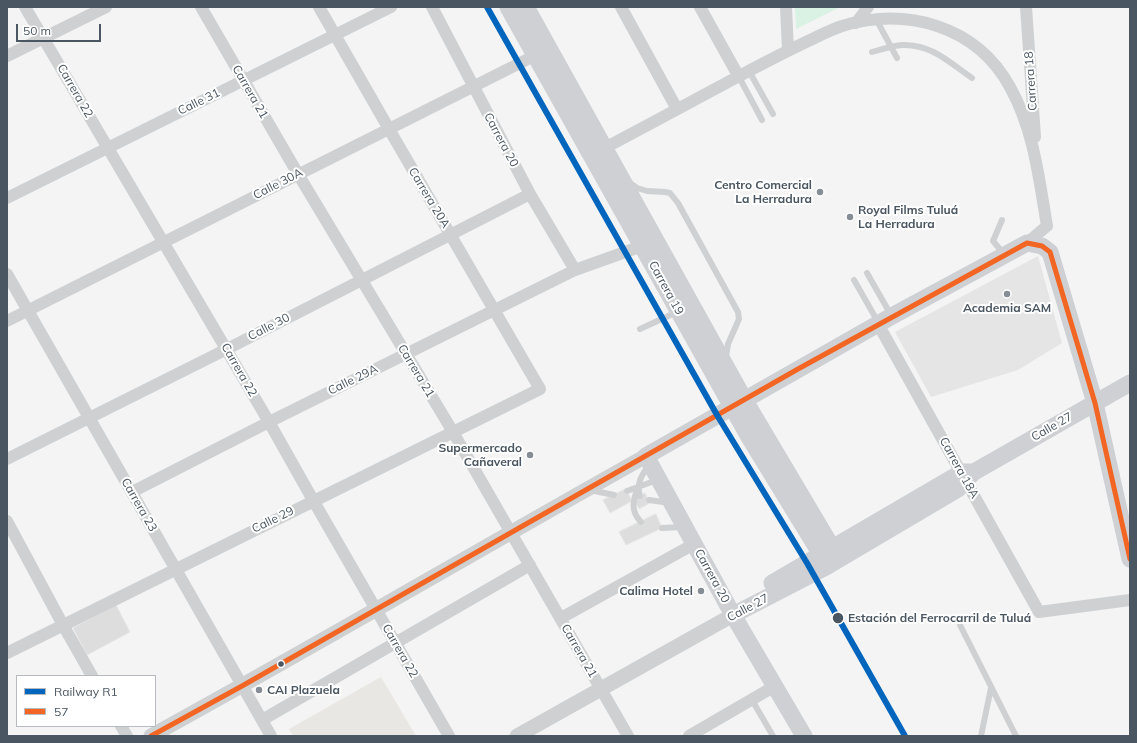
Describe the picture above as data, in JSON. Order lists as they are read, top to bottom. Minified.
{"streets":{"main road":["Carrera 20","Carrera 19","Calle 27"],"street":["Carrera 18","Carrera 22","Carrera 21","Calle 31","Calle 30A","Carrera 20A","Calle 30","Calle 29A","Carrera 18A","Carrera 23","Calle 29"]},"crossings":[["Carrera 22","Calle 31"],["Carrera 22","Calle 30A"],["Carrera 22","Calle 30"],["Carrera 22","Calle 29A"],["Carrera 22","Calle 29"],["Carrera 21","Calle 31"],["Carrera 21","Calle 30A"],["Carrera 21","Calle 30"],["Carrera 21","Calle 29A"],["Carrera 21","Calle 27"],["Carrera 21","Calle 29"],["Calle 31","Carrera 20A"],["Carrera 20","Calle 30A"],["Carrera 20","Calle 30"],["Carrera 20","Calle 29A"],["Carrera 20","Calle 27"],["Calle 30A","Carrera 20A"],["Calle 30A","Carrera 19"],["Calle 30A","Carrera 23"],["Carrera 20A","Calle 30"],["Carrera 20A","Calle 29A"],["Carrera 20A","Calle 29"],["Carrera 19","Calle 29A"],["Carrera 19","Calle 27"],["Calle 30","Carrera 23"],["Calle 29A","Carrera 23"],["Calle 27","Carrera 18A"],["Carrera 23","Calle 29"]],"places":["Centro Comercial La Herradura","Royal Films Tuluá La Herradura","Academia SAM","Supermercado Cañaveral","Calima Hotel","Estación del Ferrocarril de Tuluá","CAI Plazuela"],"lines":["rail line R1","transit line 57"],"legend":["Railway R1","57"],"scale_bar":"50 m"}
